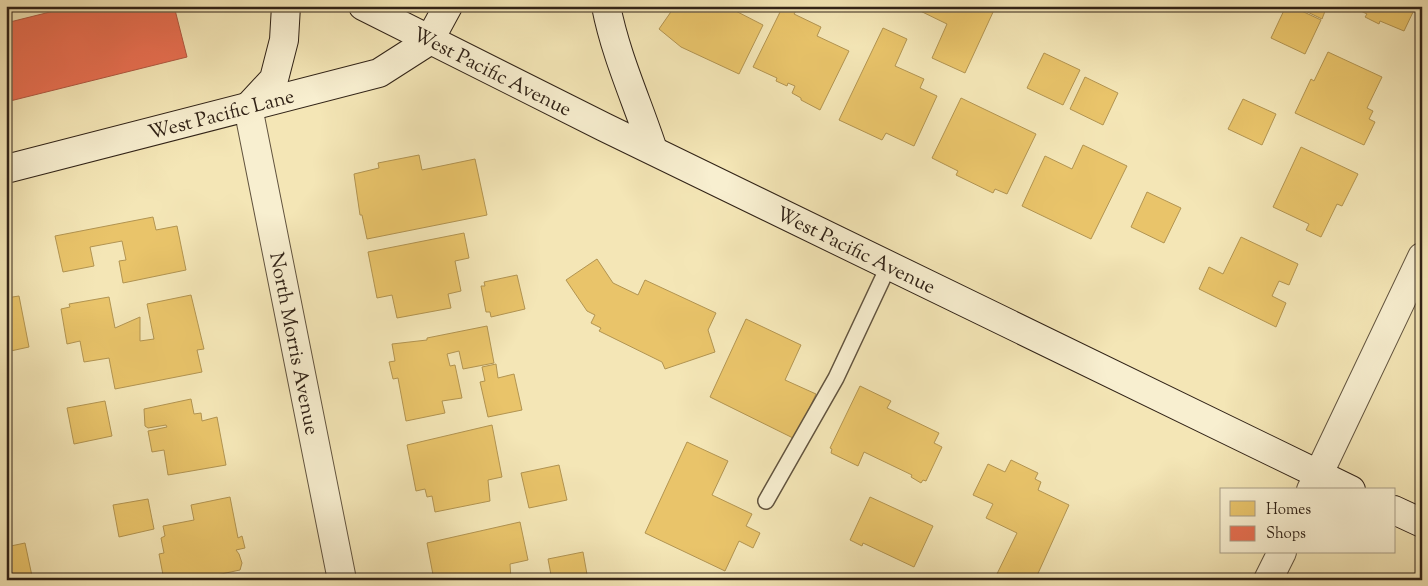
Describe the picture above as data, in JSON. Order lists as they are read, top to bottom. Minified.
{"streets":{"street":["West Pacific Avenue","West Pacific Lane","North Morris Avenue"]},"crossings":[["West Pacific Avenue","West Pacific Lane"],["West Pacific Lane","North Morris Avenue"]],"legend":["Homes","Shops"]}
